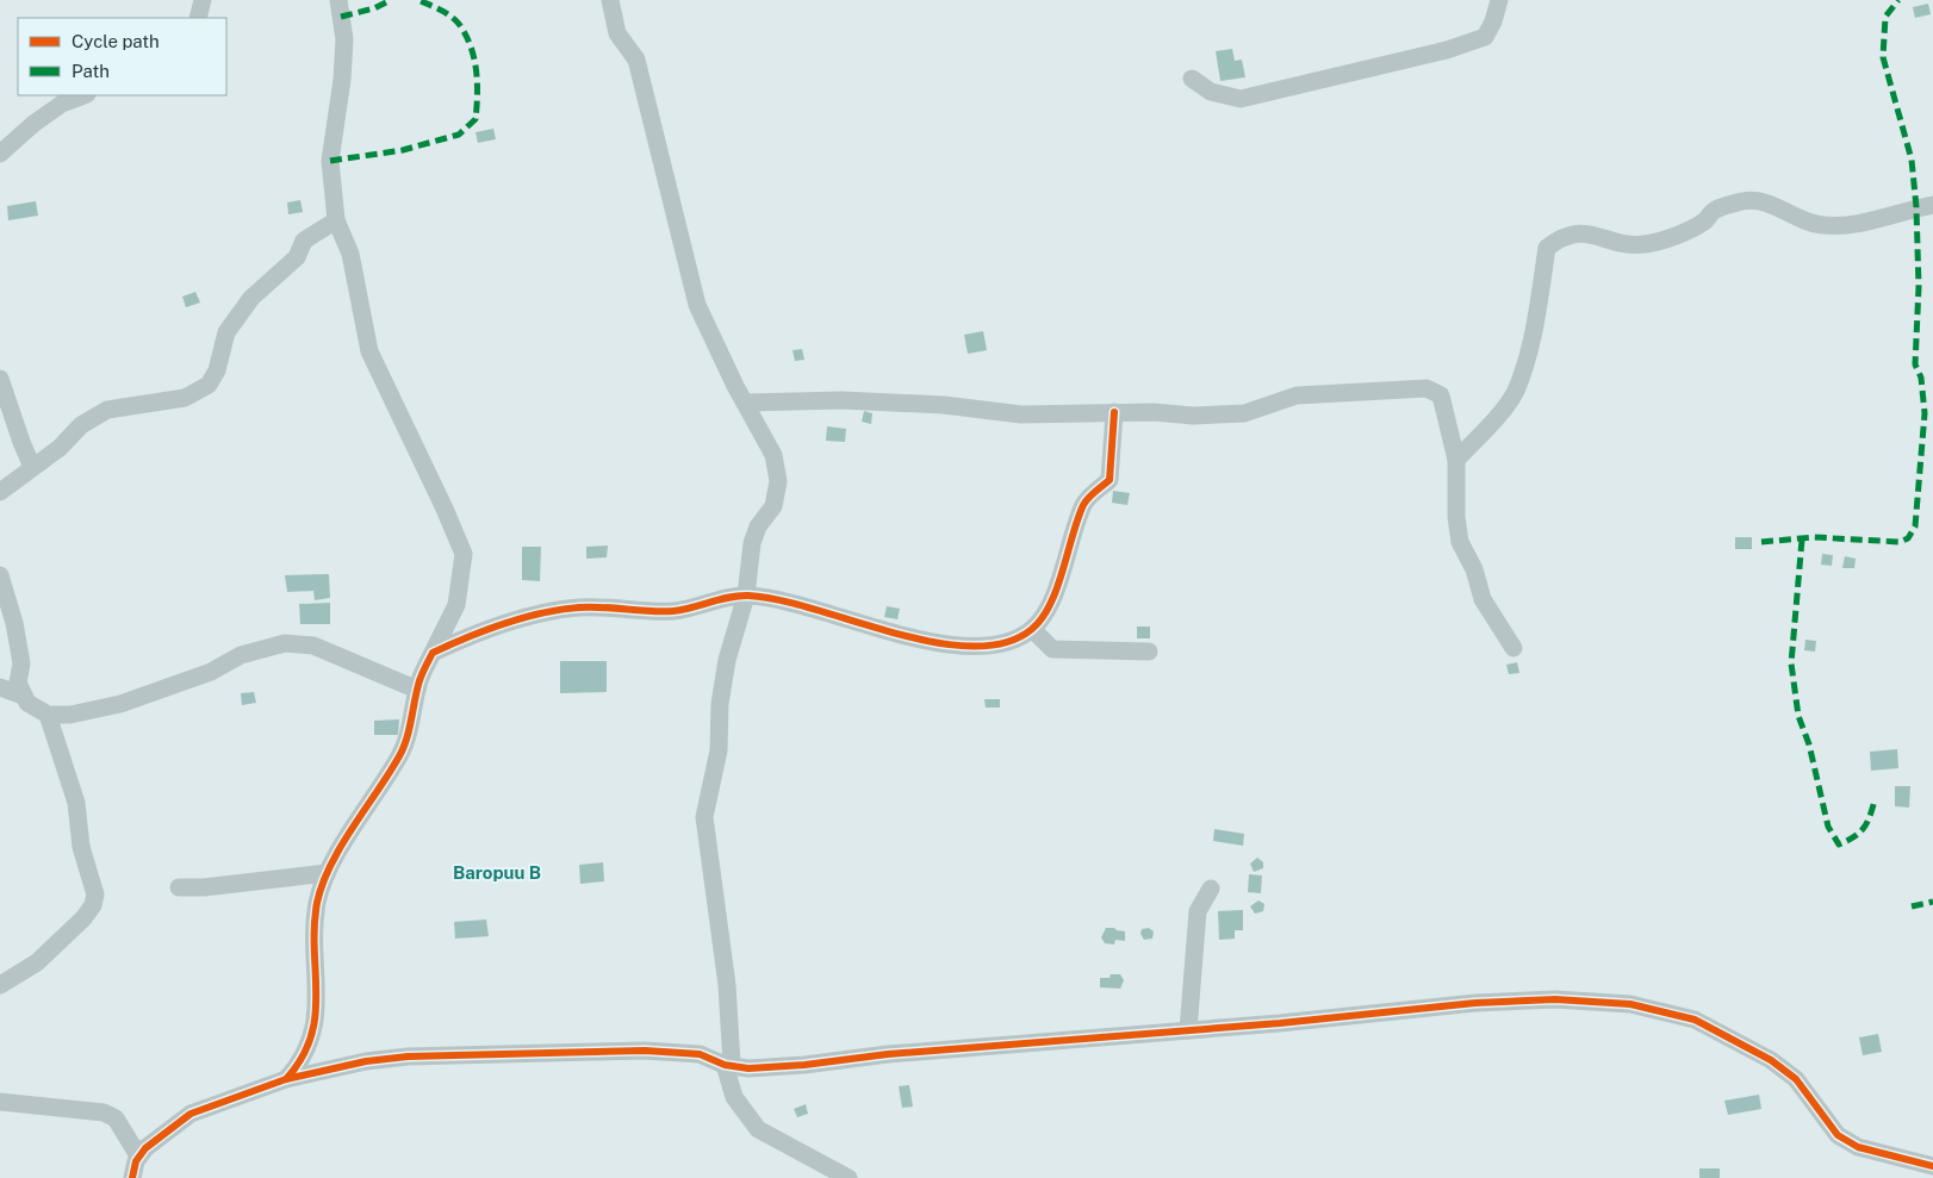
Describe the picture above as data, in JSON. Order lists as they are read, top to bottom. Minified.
{"districts":["Baropuu B"],"legend":["Cycle path","Path"]}
